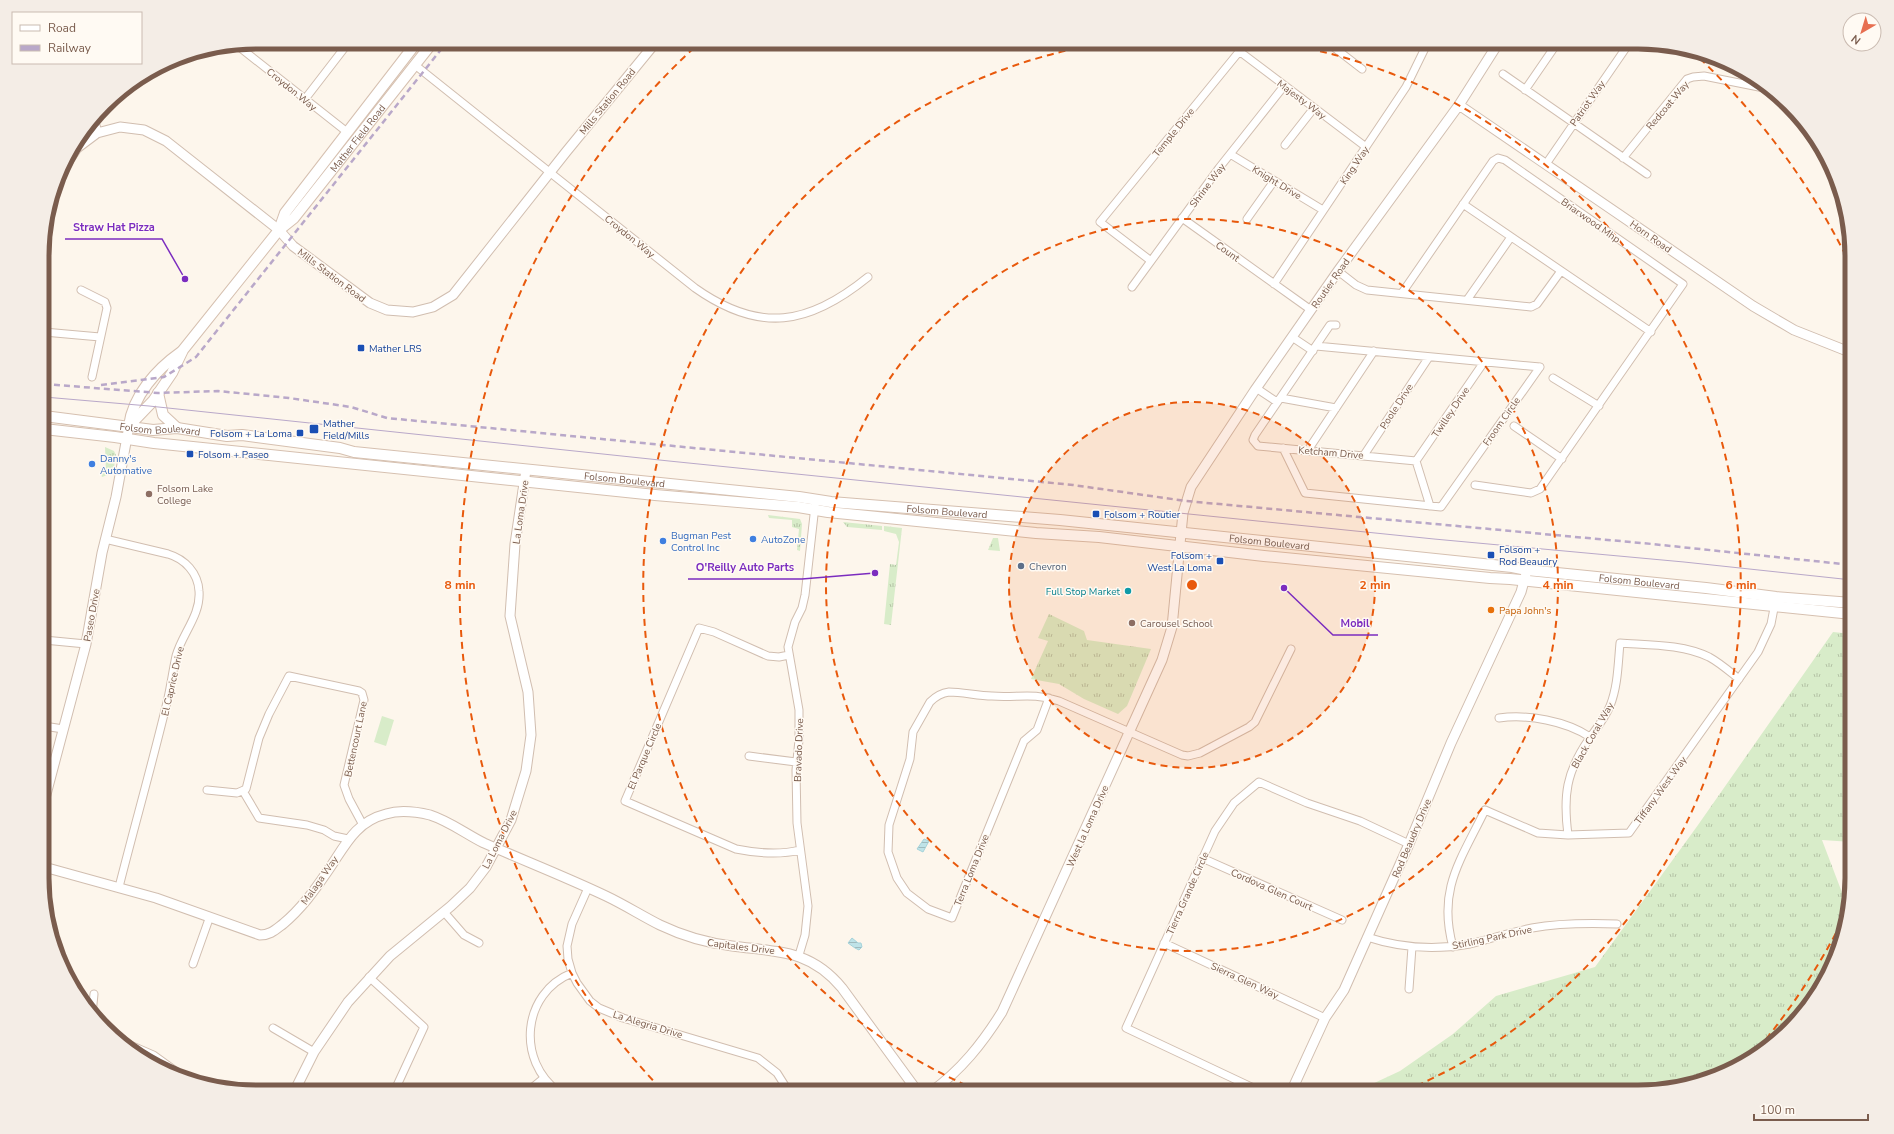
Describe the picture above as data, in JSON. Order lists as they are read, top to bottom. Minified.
{"streets":{"main road":["Mather Field Road","Folsom Boulevard"],"street":["Croydon Way","Majesty Way","Mills Station Road","Patriot Way","Redcoat Way","Temple Drive","King Way","Knight Drive","Shrine Way","Briarwood Mhp","Horn Road","Count","Routier Road","Poole Drive","Twilley Drive","Froom Circle","Ketcham Drive","La Loma Drive","Paseo Drive","El Caprice Drive","Black Coral Way","Bettencourt Lane","Bravado Drive","El Parque Circle","Tiffany West Way","West la Loma Drive","Rod Beaudry Drive","Terra Loma Drive","Malaga Way","Cordova Glen Court","Tierra Grande Circle","Stirling Park Drive","Capitales Drive","Sierra Glen Way","La Alegria Drive"]},"crossings":[["Croydon Way","Mills Station Road"],["Croydon Way","Mather Field Road"],["Majesty Way","Temple Drive"],["Majesty Way","King Way"],["Majesty Way","Shrine Way"],["Mills Station Road","Mather Field Road"],["Patriot Way","Horn Road"],["Temple Drive","Shrine Way"],["Mather Field Road","Folsom Boulevard"],["Mather Field Road","Paseo Drive"],["King Way","Knight Drive"],["King Way","Count"],["Knight Drive","Shrine Way"],["Shrine Way","Count"],["Horn Road","Routier Road"],["Count","Routier Road"],["Routier Road","Folsom Boulevard"],["Routier Road","West la Loma Drive"],["Poole Drive","Froom Circle"],["Poole Drive","Ketcham Drive"],["Twilley Drive","Froom Circle"],["Twilley Drive","Ketcham Drive"],["Folsom Boulevard","La Loma Drive"],["Folsom Boulevard","Paseo Drive"],["Folsom Boulevard","Bravado Drive"],["Folsom Boulevard","Tiffany West Way"],["Folsom Boulevard","West la Loma Drive"],["Folsom Boulevard","Rod Beaudry Drive"],["La Loma Drive","Malaga Way"],["La Loma Drive","Capitales Drive"],["Paseo Drive","El Caprice Drive"],["El Caprice Drive","Malaga Way"],["Black Coral Way","Tiffany West Way"],["Bettencourt Lane","Malaga Way"],["Bravado Drive","El Parque Circle"],["Bravado Drive","Capitales Drive"],["Tiffany West Way","Stirling Park Drive"],["West la Loma Drive","Terra Loma Drive"],["Rod Beaudry Drive","Tierra Grande Circle"],["Rod Beaudry Drive","Stirling Park Drive"],["Rod Beaudry Drive","Sierra Glen Way"],["Malaga Way","Capitales Drive"],["Cordova Glen Court","Tierra Grande Circle"],["Tierra Grande Circle","Sierra Glen Way"],["Capitales Drive","La Alegria Drive"]],"places":{"other":["Straw Hat Pizza","Danny's Automative","Folsom Lake College","AutoZone","Bugman Pest Control Inc","Chevron","O'Reilly Auto Parts","Mobil","Full Stop Market","Papa John's","Carousel School"],"transit":["Mather LRS","Mather Field/Mills","Folsom + La Loma","Folsom + Paseo","Folsom + Routier","Folsom + Rod Beaudry","Folsom + West La Loma"]},"legend":["Road","Railway"],"scale_bar":"100 m","north":"bottom left","rings":["2 min","4 min","6 min","8 min"]}
